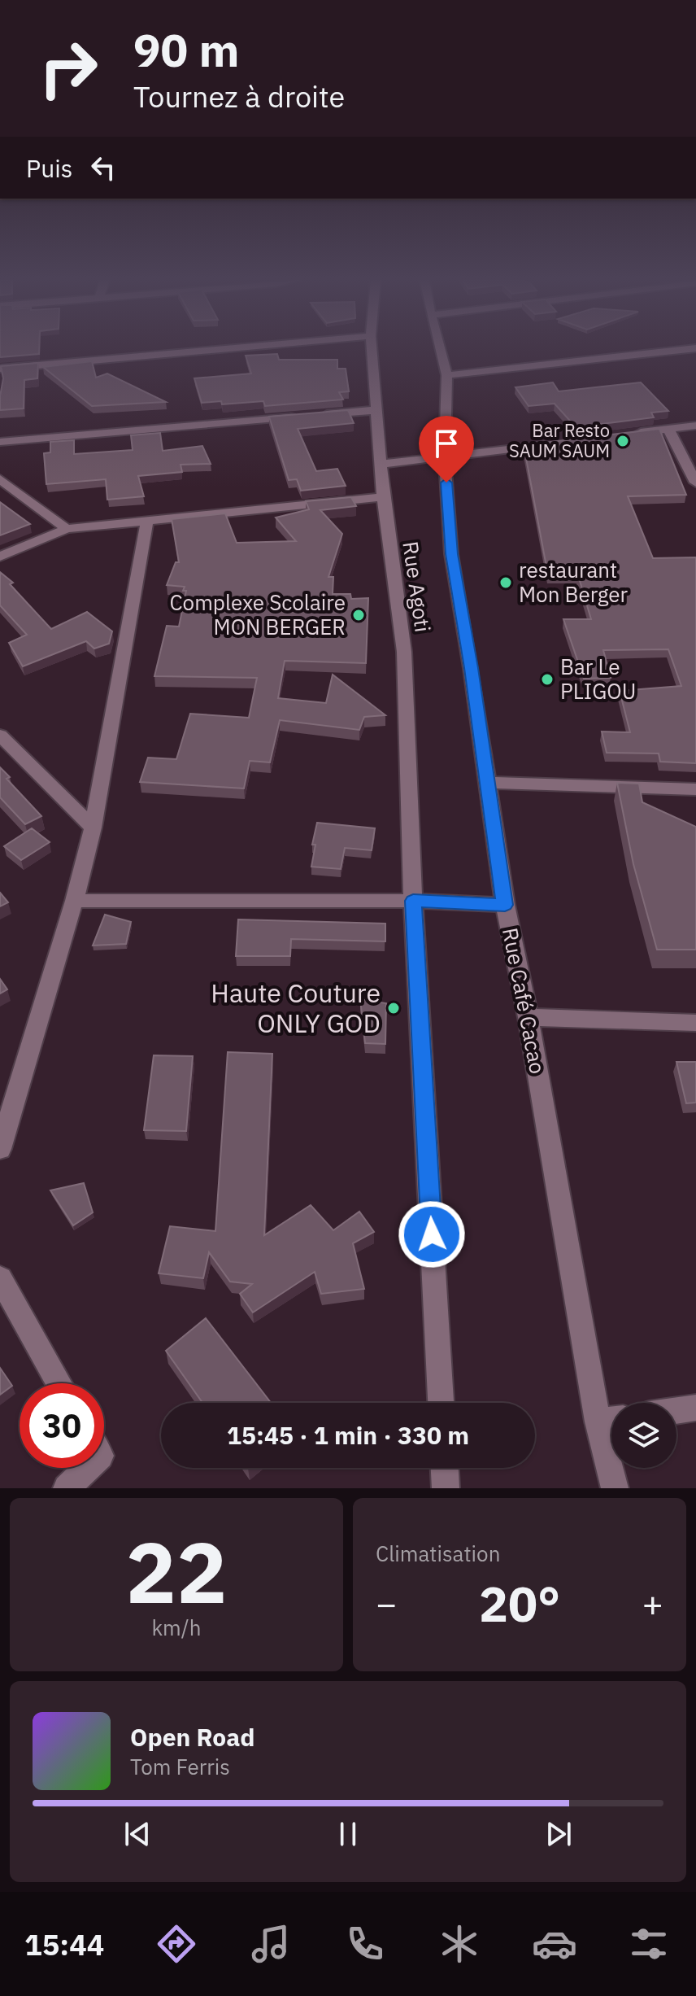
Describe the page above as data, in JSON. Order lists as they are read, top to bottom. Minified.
{"streets":{"street":["Rue Agoti","Rue Café Cacao"]},"places":["Bar Resto SAUM SAUM","restaurant Mon Berger","Complexe Scolaire MON BERGER","Bar Le PLIGOU","Haute Couture ONLY GOD"],"page":{"turn":["90 m","Tournez à droite"],"then":"Puis","limit":"30","trip":"15:45 · 1 min · 330 m","tile":[["22","km/h"],"Climatisation"],"heat":["−","20°","+"],"song":["Open Road","Tom Ferris"],"tabs":"15:44"}}
